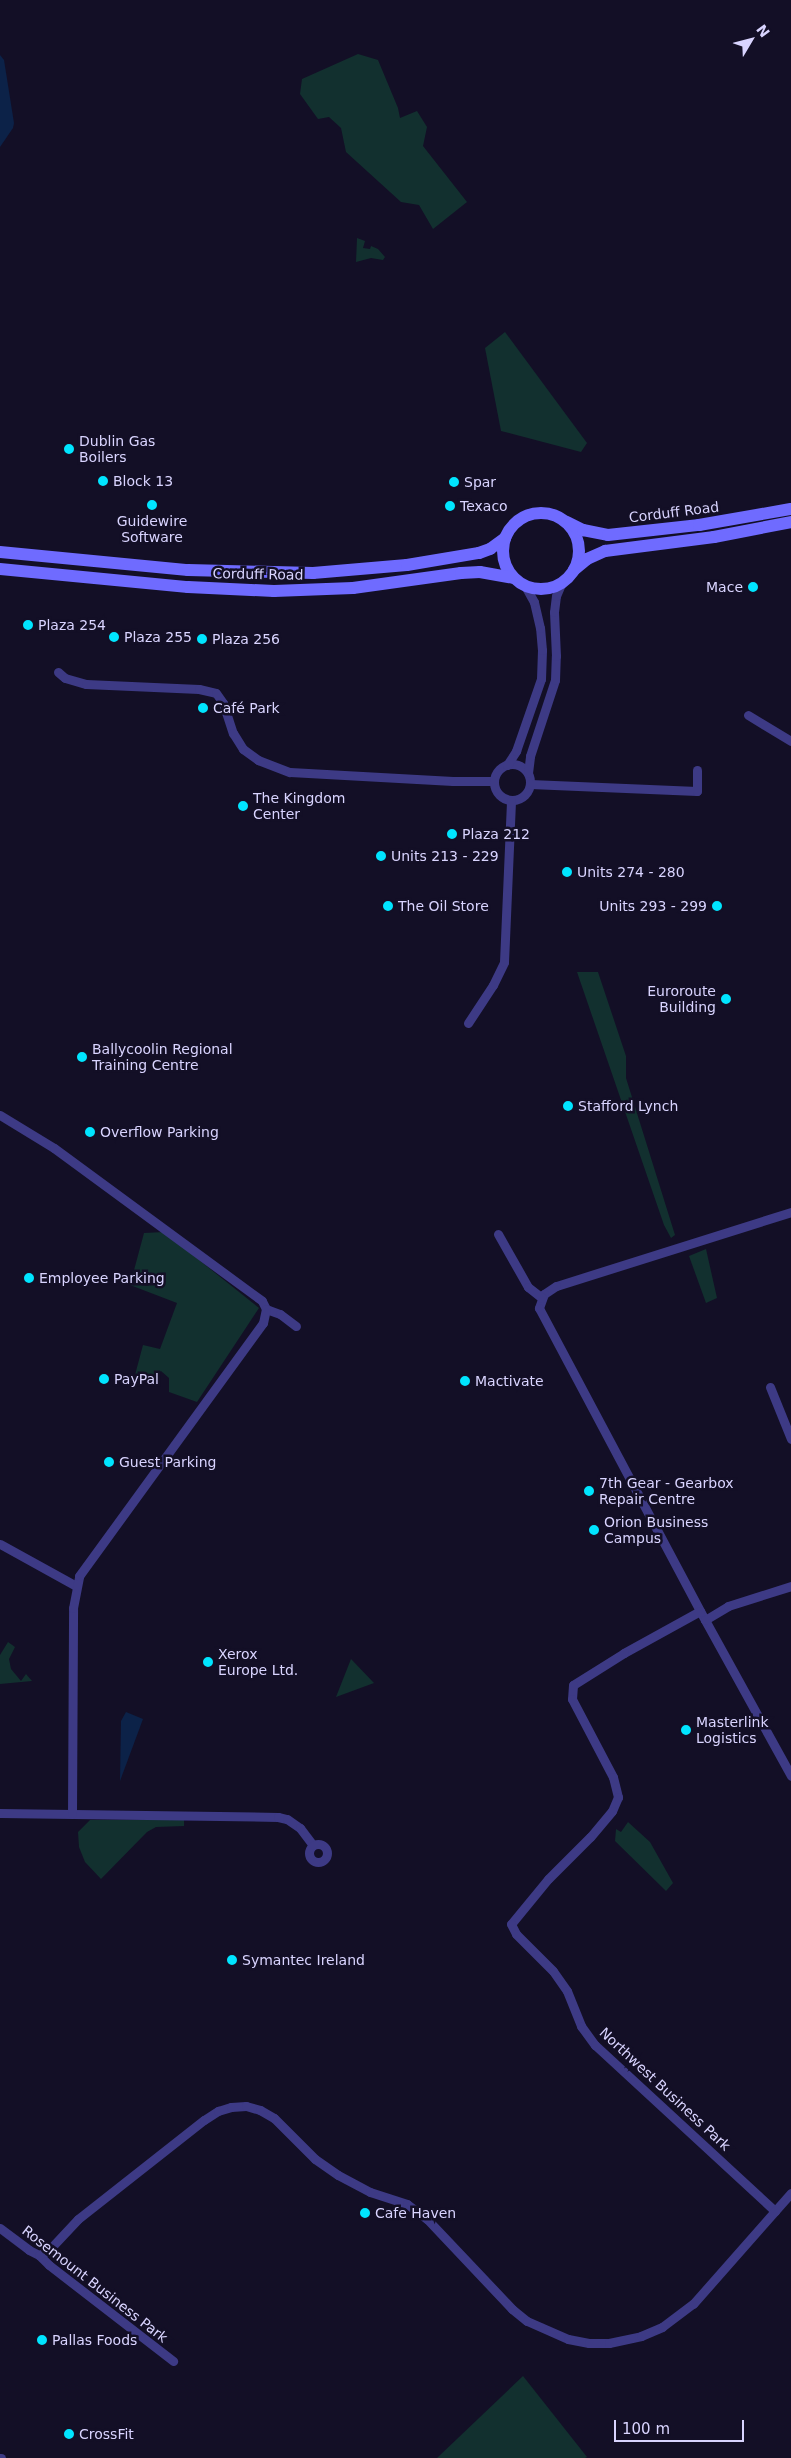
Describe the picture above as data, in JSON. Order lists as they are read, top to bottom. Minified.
{"streets":{"street":["Corduff Road","Northwest Business Park","Rosemount Business Park"]},"places":["Dublin Gas Boilers","Block 13","Spar","Guidewire Software","Texaco","Mace","Plaza 254","Plaza 255","Plaza 256","Café Park","The Kingdom Center","Plaza 212","Units 213 - 229","Units 274 - 280","The Oil Store","Units 293 - 299","Euroroute Building","Ballycoolin Regional Training Centre","Stafford Lynch","Overflow Parking","Employee Parking","PayPal","Mactivate","Guest Parking","7th Gear - Gearbox Repair Centre","Orion Business Campus","Xerox Europe Ltd.","Masterlink Logistics","Symantec Ireland","Cafe Haven","Pallas Foods","CrossFit"],"scale_bar":"100 m","north":"top right"}
